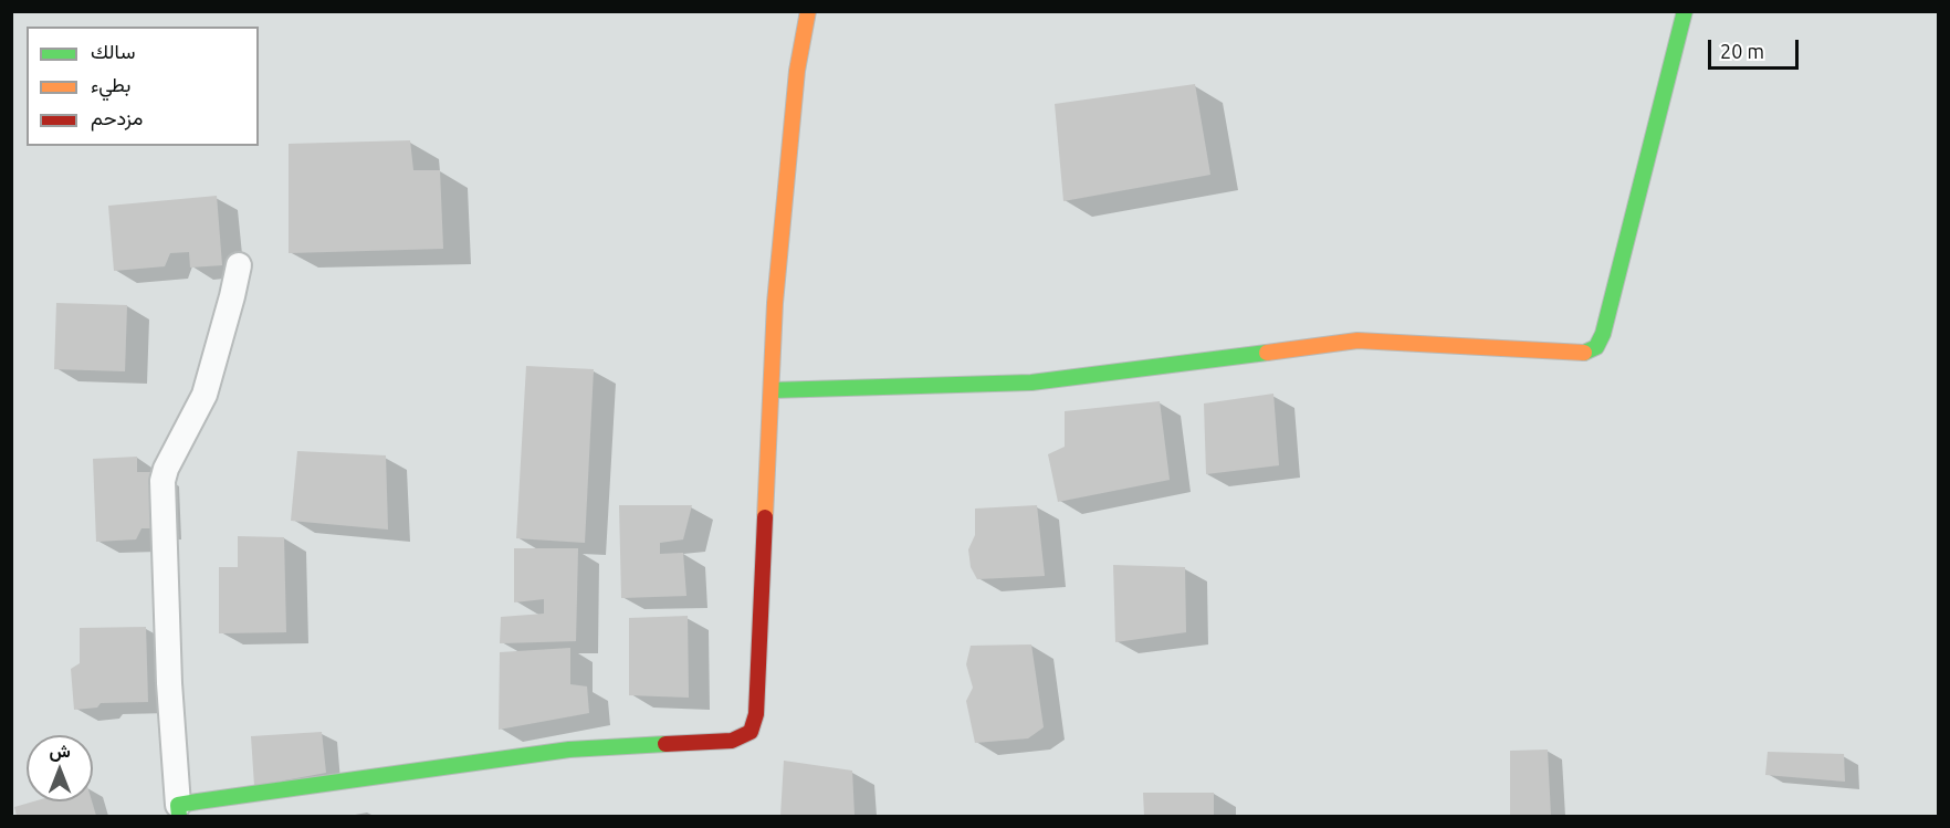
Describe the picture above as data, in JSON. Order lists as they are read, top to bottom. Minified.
{"legend":["سالك","بطيء","مزدحم"],"scale_bar":"20 m","north":"top"}
